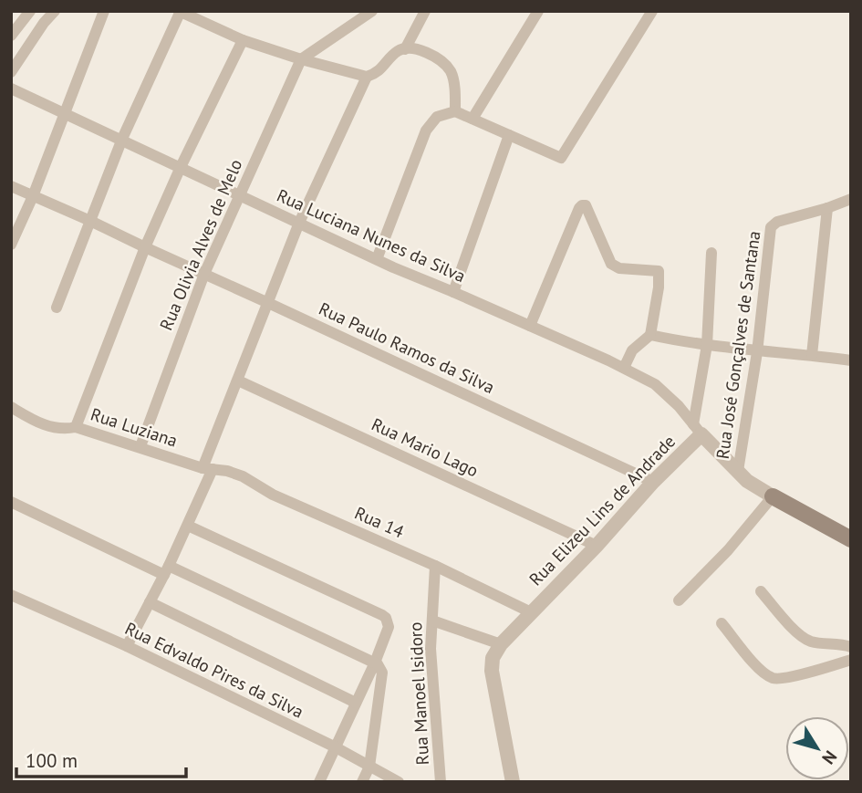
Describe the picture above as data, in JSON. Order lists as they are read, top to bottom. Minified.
{"streets":{"street":["Rua Luciana Nunes da Silva","Rua Olivia Alves de Melo","Rua José Gonçalves de Santana","Rua Paulo Ramos da Silva","Rua Luziana","Rua Mario Lago","Rua Elizeu Lins de Andrade","Rua 14","Rua Edvaldo Pires da Silva","Rua Manoel Isidoro"]},"crossings":[["Rua Luciana Nunes da Silva","Rua Olivia Alves de Melo"],["Rua Luciana Nunes da Silva","Rua Elizeu Lins de Andrade"],["Rua Olivia Alves de Melo","Rua Paulo Ramos da Silva"],["Rua Olivia Alves de Melo","Rua Luziana"],["Rua Paulo Ramos da Silva","Rua Elizeu Lins de Andrade"],["Rua Luziana","Rua 14"],["Rua Mario Lago","Rua Elizeu Lins de Andrade"],["Rua Elizeu Lins de Andrade","Rua 14"],["Rua 14","Rua Manoel Isidoro"]],"scale_bar":"100 m","north":"bottom right"}
